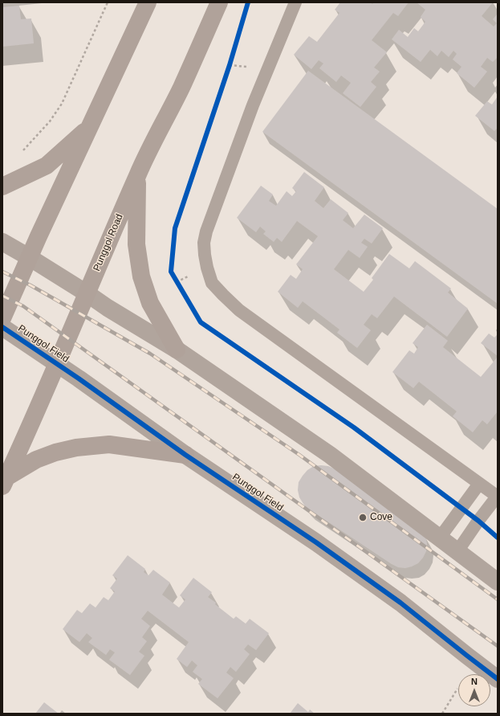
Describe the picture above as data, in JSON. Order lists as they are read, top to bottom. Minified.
{"streets":{"main road":["Punggol Road"],"street":["Punggol Field"]},"crossings":[["Punggol Road","Punggol Field"]],"places":["Cove"],"north":"top"}
